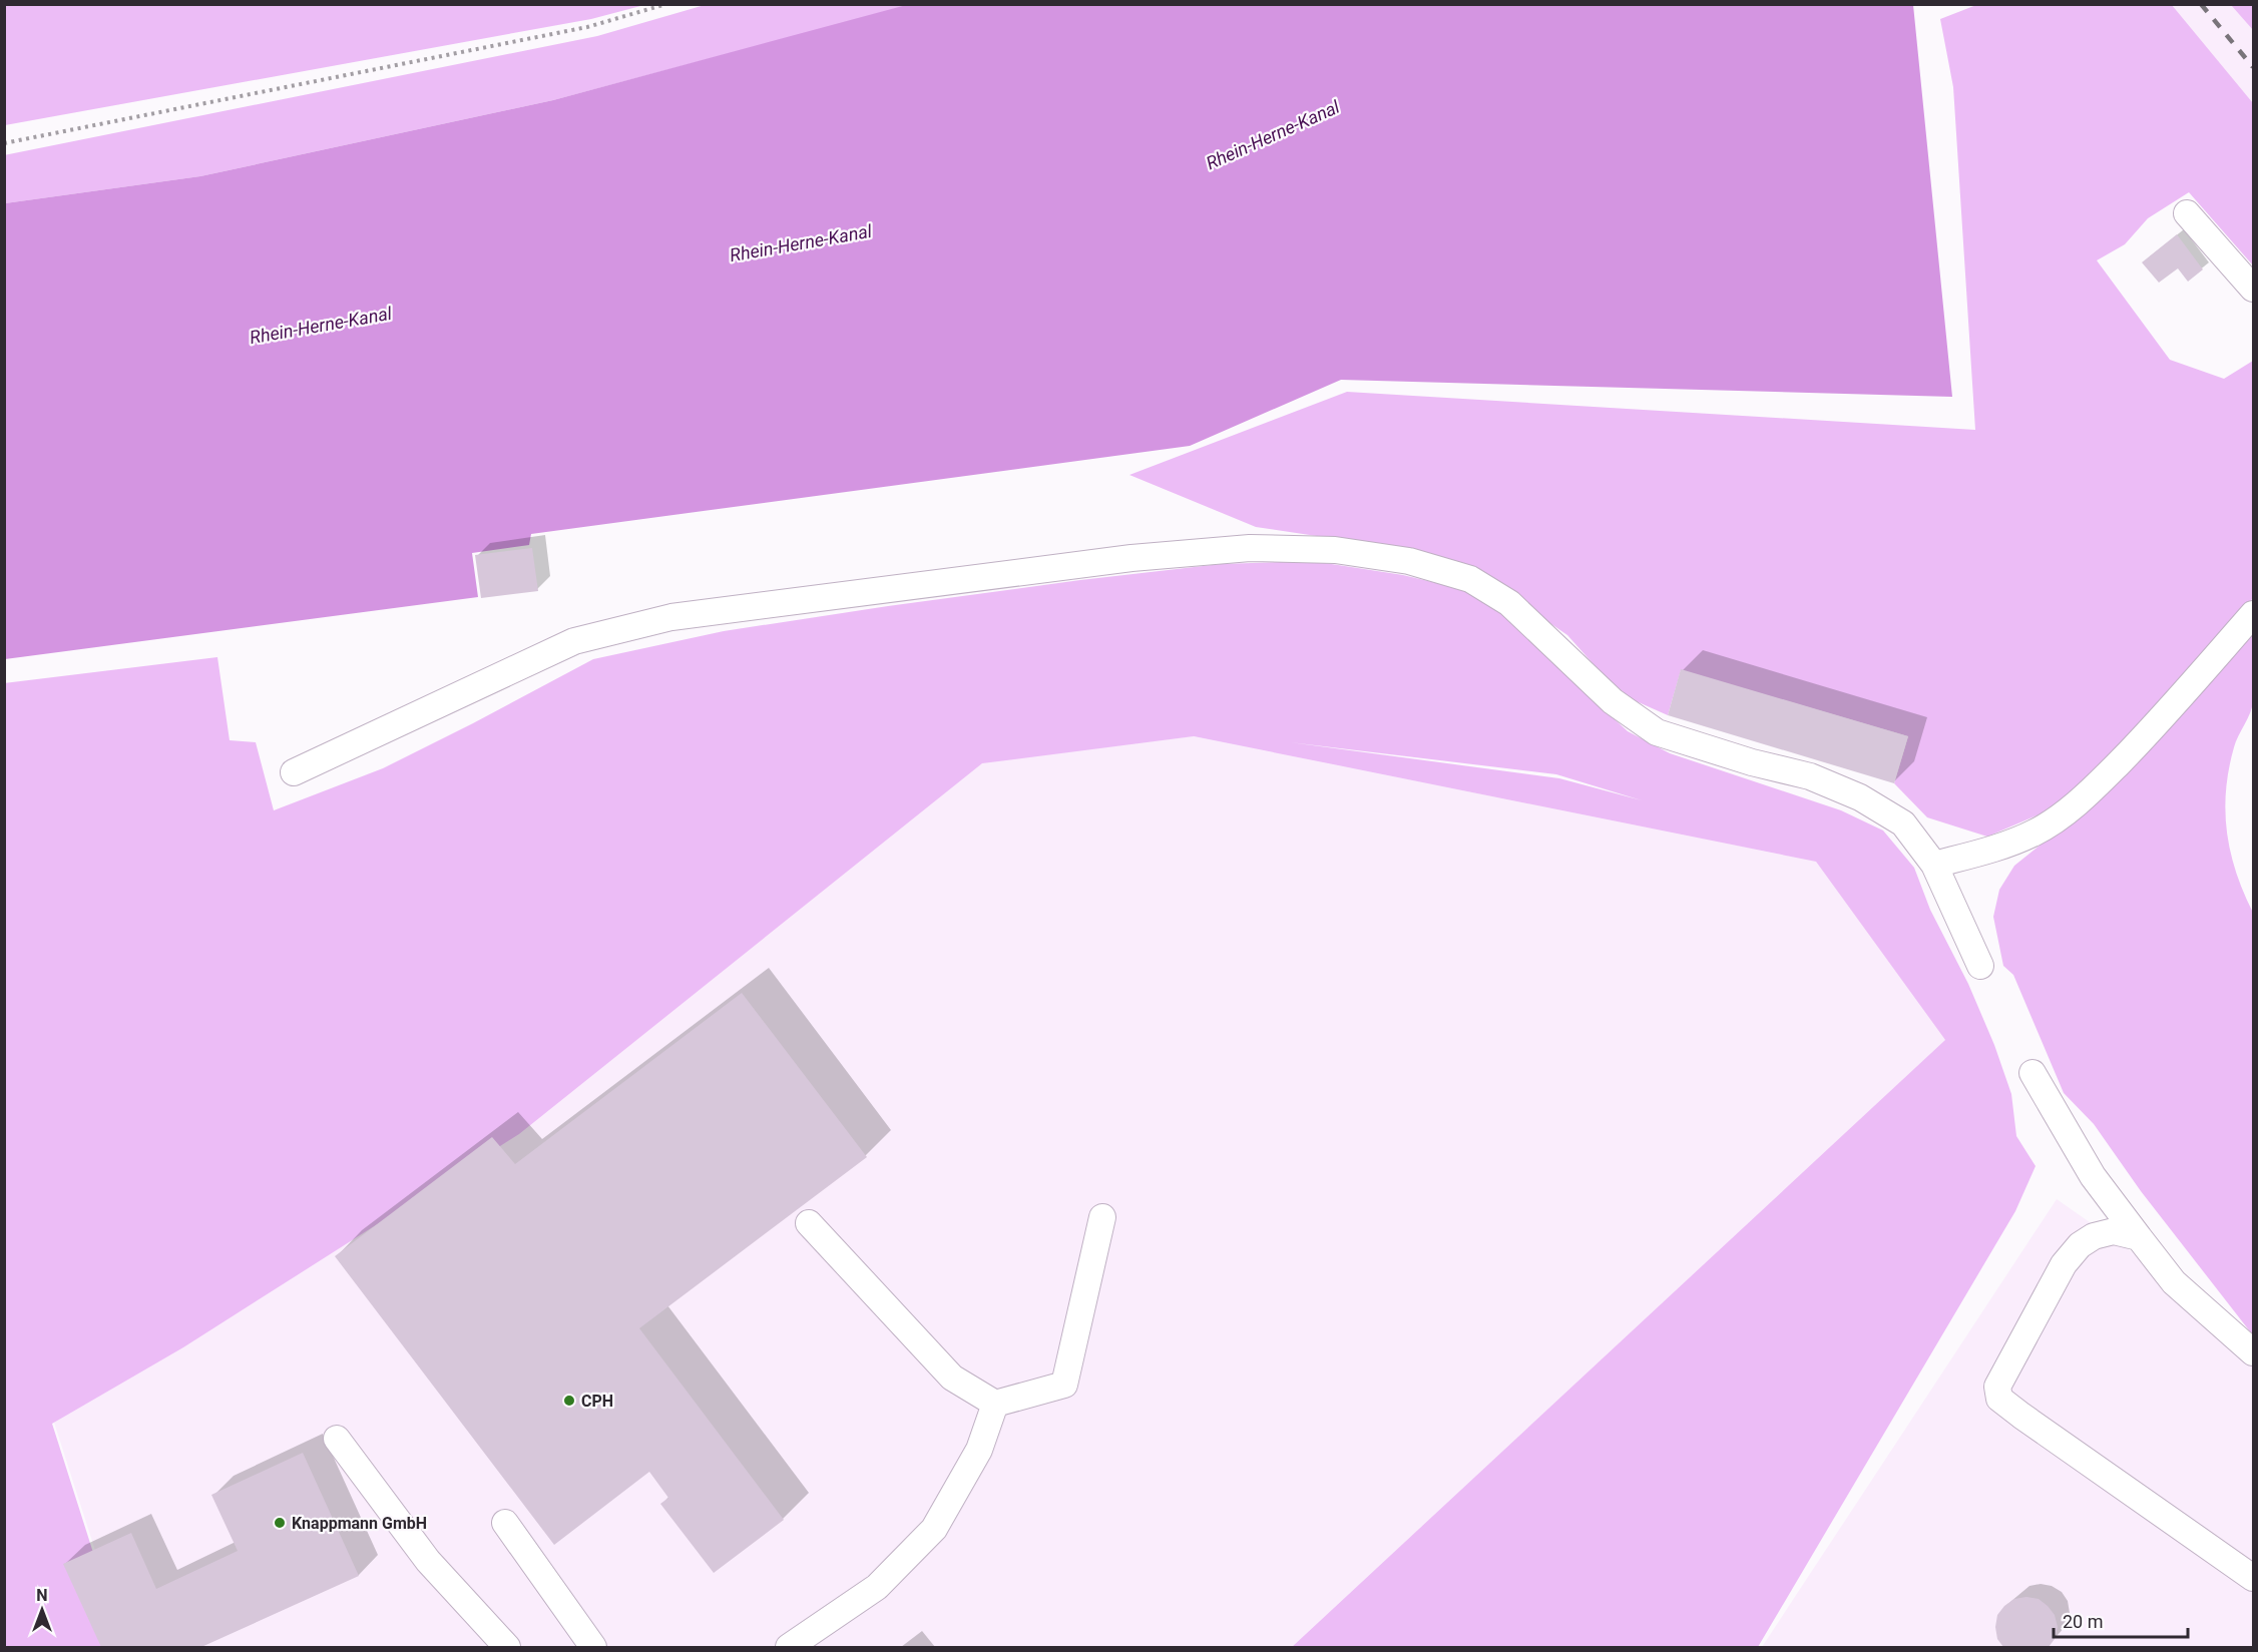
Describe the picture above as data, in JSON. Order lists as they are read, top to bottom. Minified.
{"water":["Rhein-Herne-Kanal"],"places":["CPH","Knappmann GmbH"],"scale_bar":"20 m","north":"top"}
